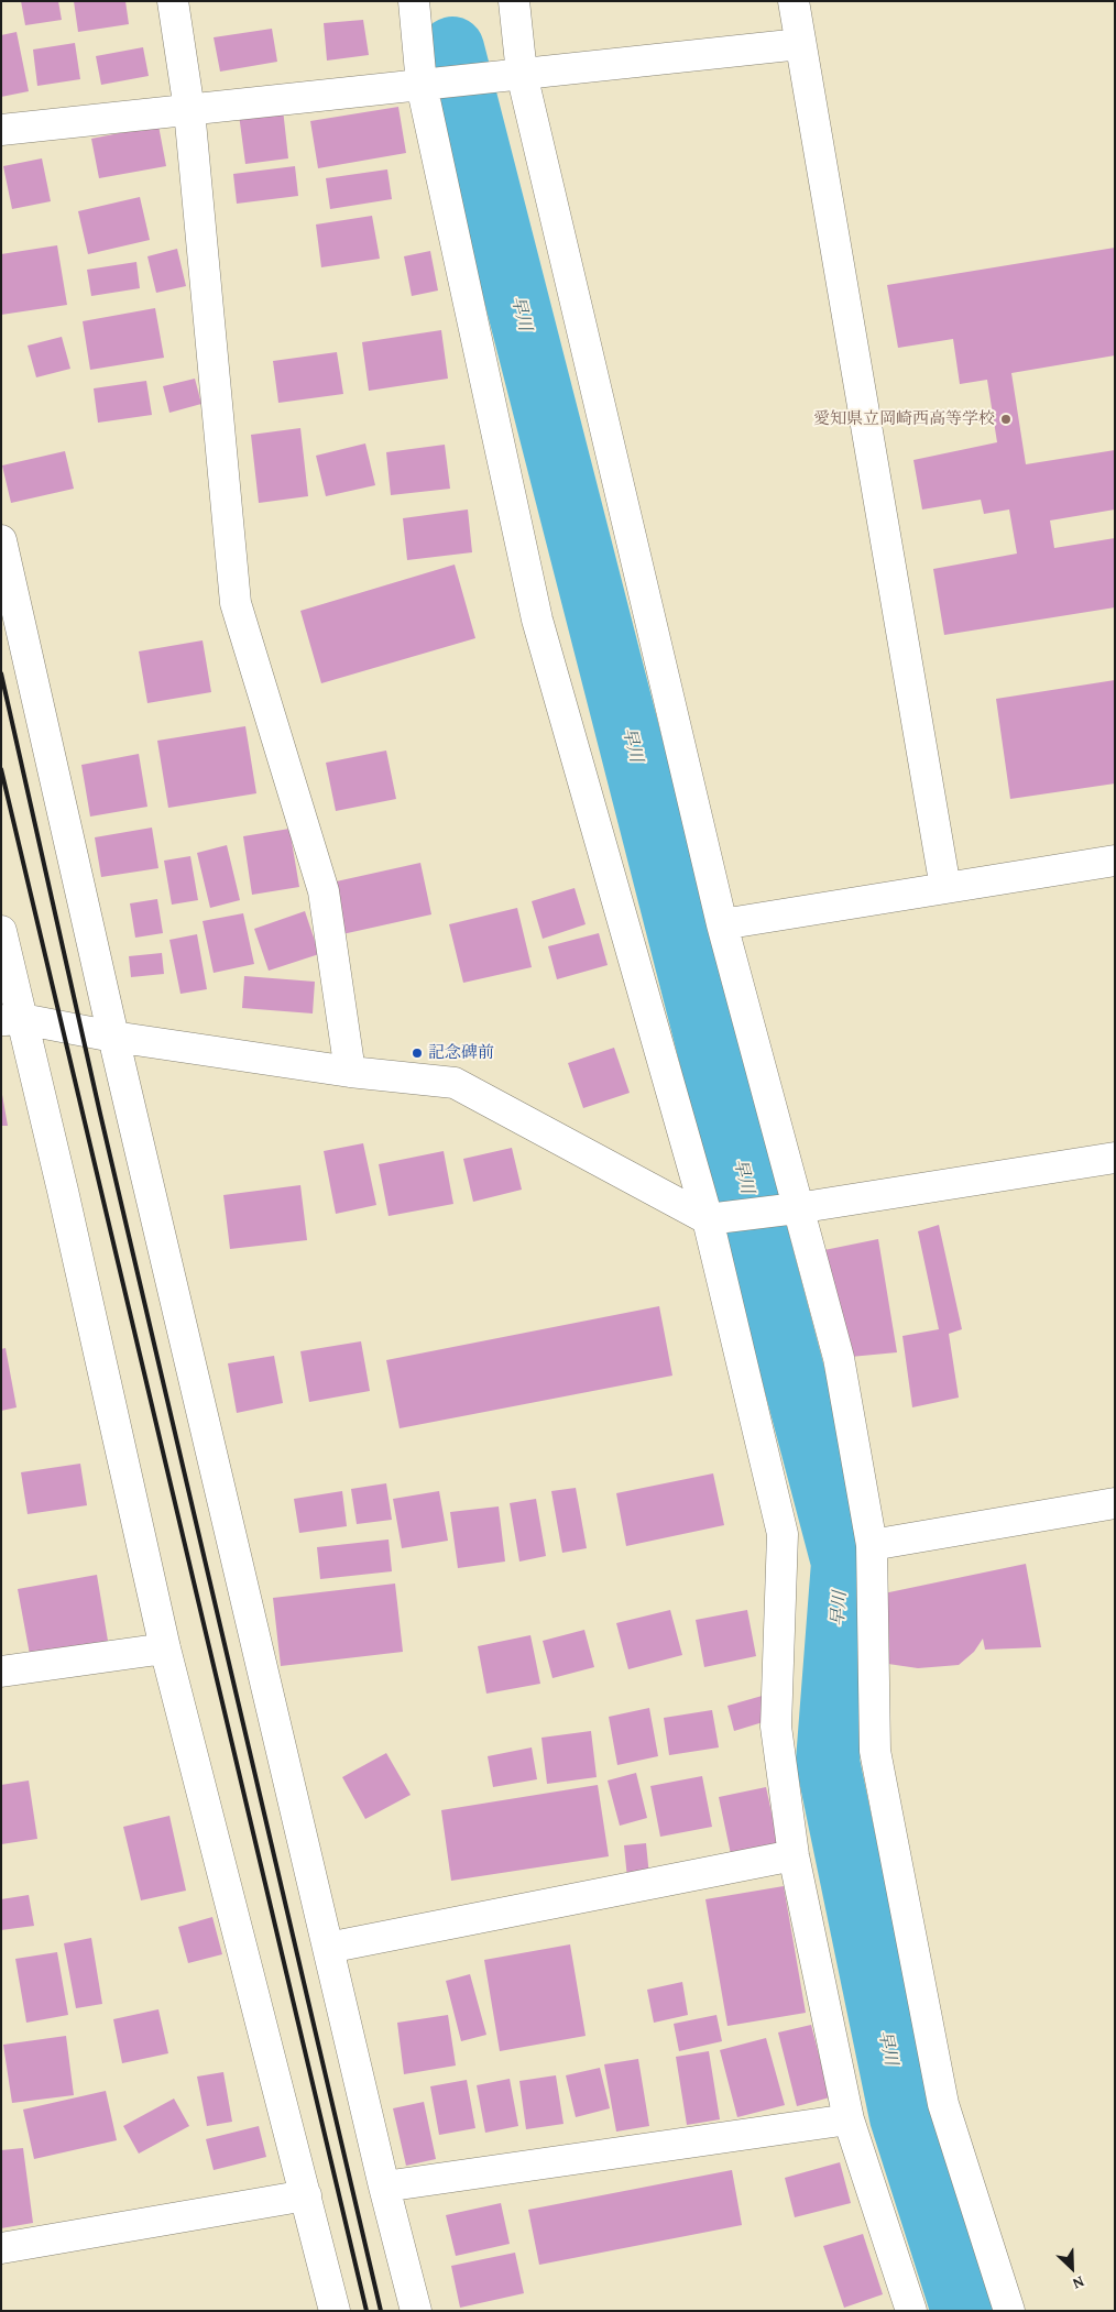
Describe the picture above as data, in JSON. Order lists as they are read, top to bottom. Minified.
{"water":["早川"],"places":["愛知県立岡崎西高等学校","記念碑前"],"north":"bottom right"}
